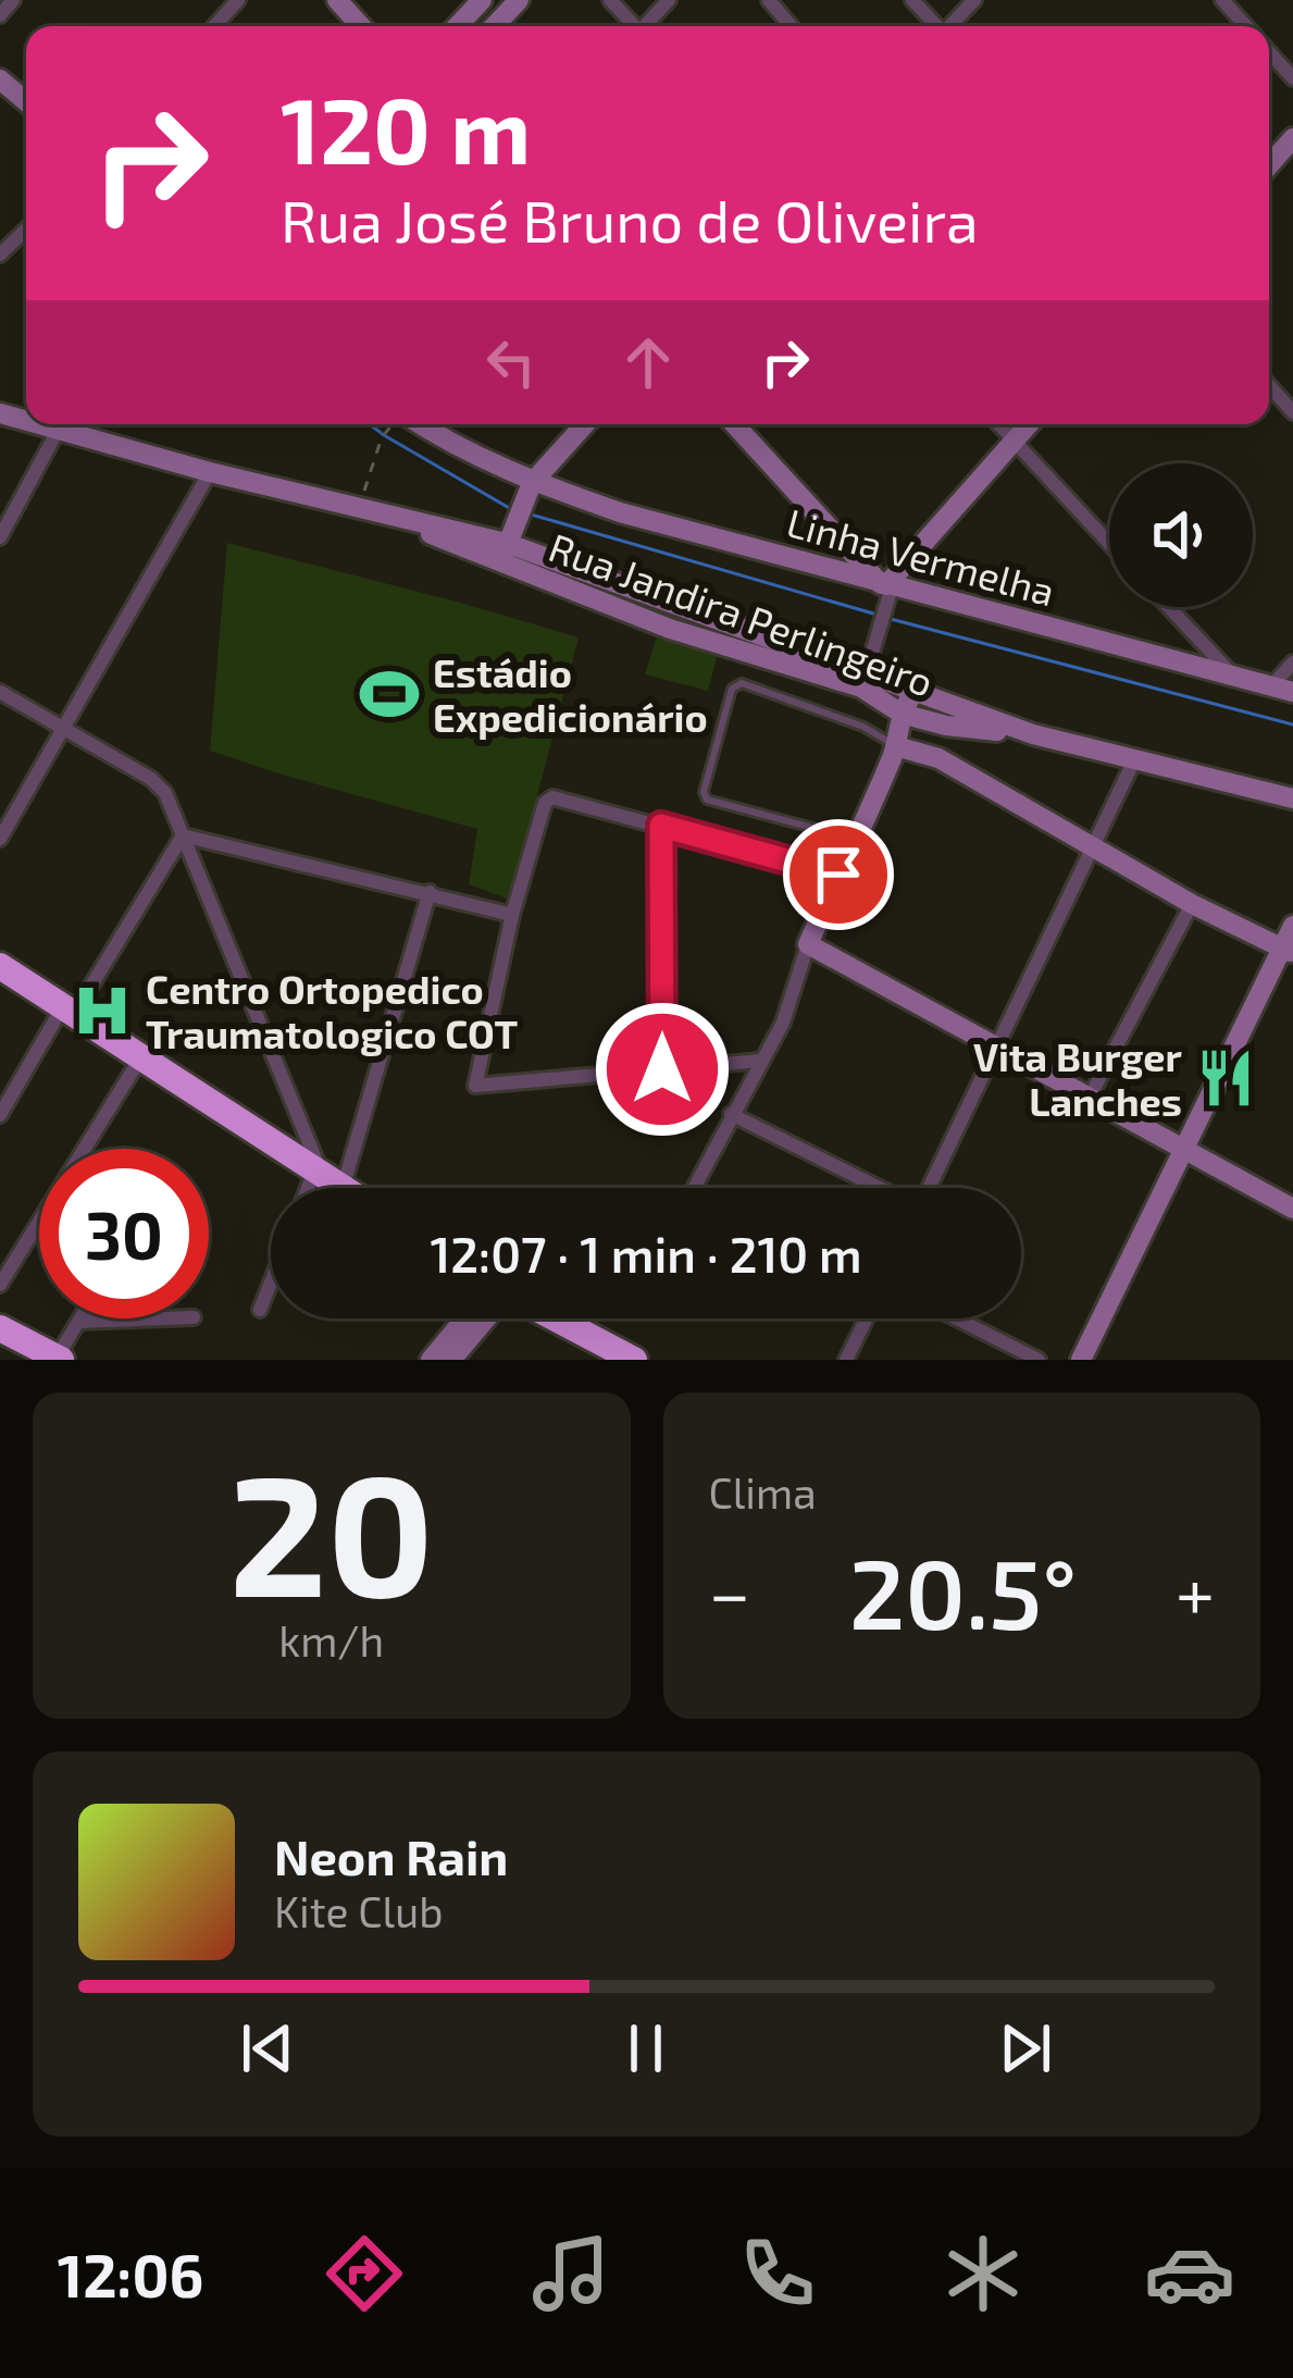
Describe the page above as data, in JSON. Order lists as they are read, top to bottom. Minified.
{"streets":{"main road":["Linha Vermelha","Rua Jandira Perlingeiro"]},"places":{"sports":["Estádio Expedicionário"],"hospital":["Centro Ortopedico Traumatologico COT"],"restaurant":["Vita Burger Lanches"]},"page":{"turn":["120 m","Rua José Bruno de Oliveira"],"limit":"30","trip":"12:07 · 1 min · 210 m","tile":[["20","km/h"],"Clima"],"heat":["−","20.5°","+"],"song":["Neon Rain","Kite Club"],"tabs":"12:06"}}
